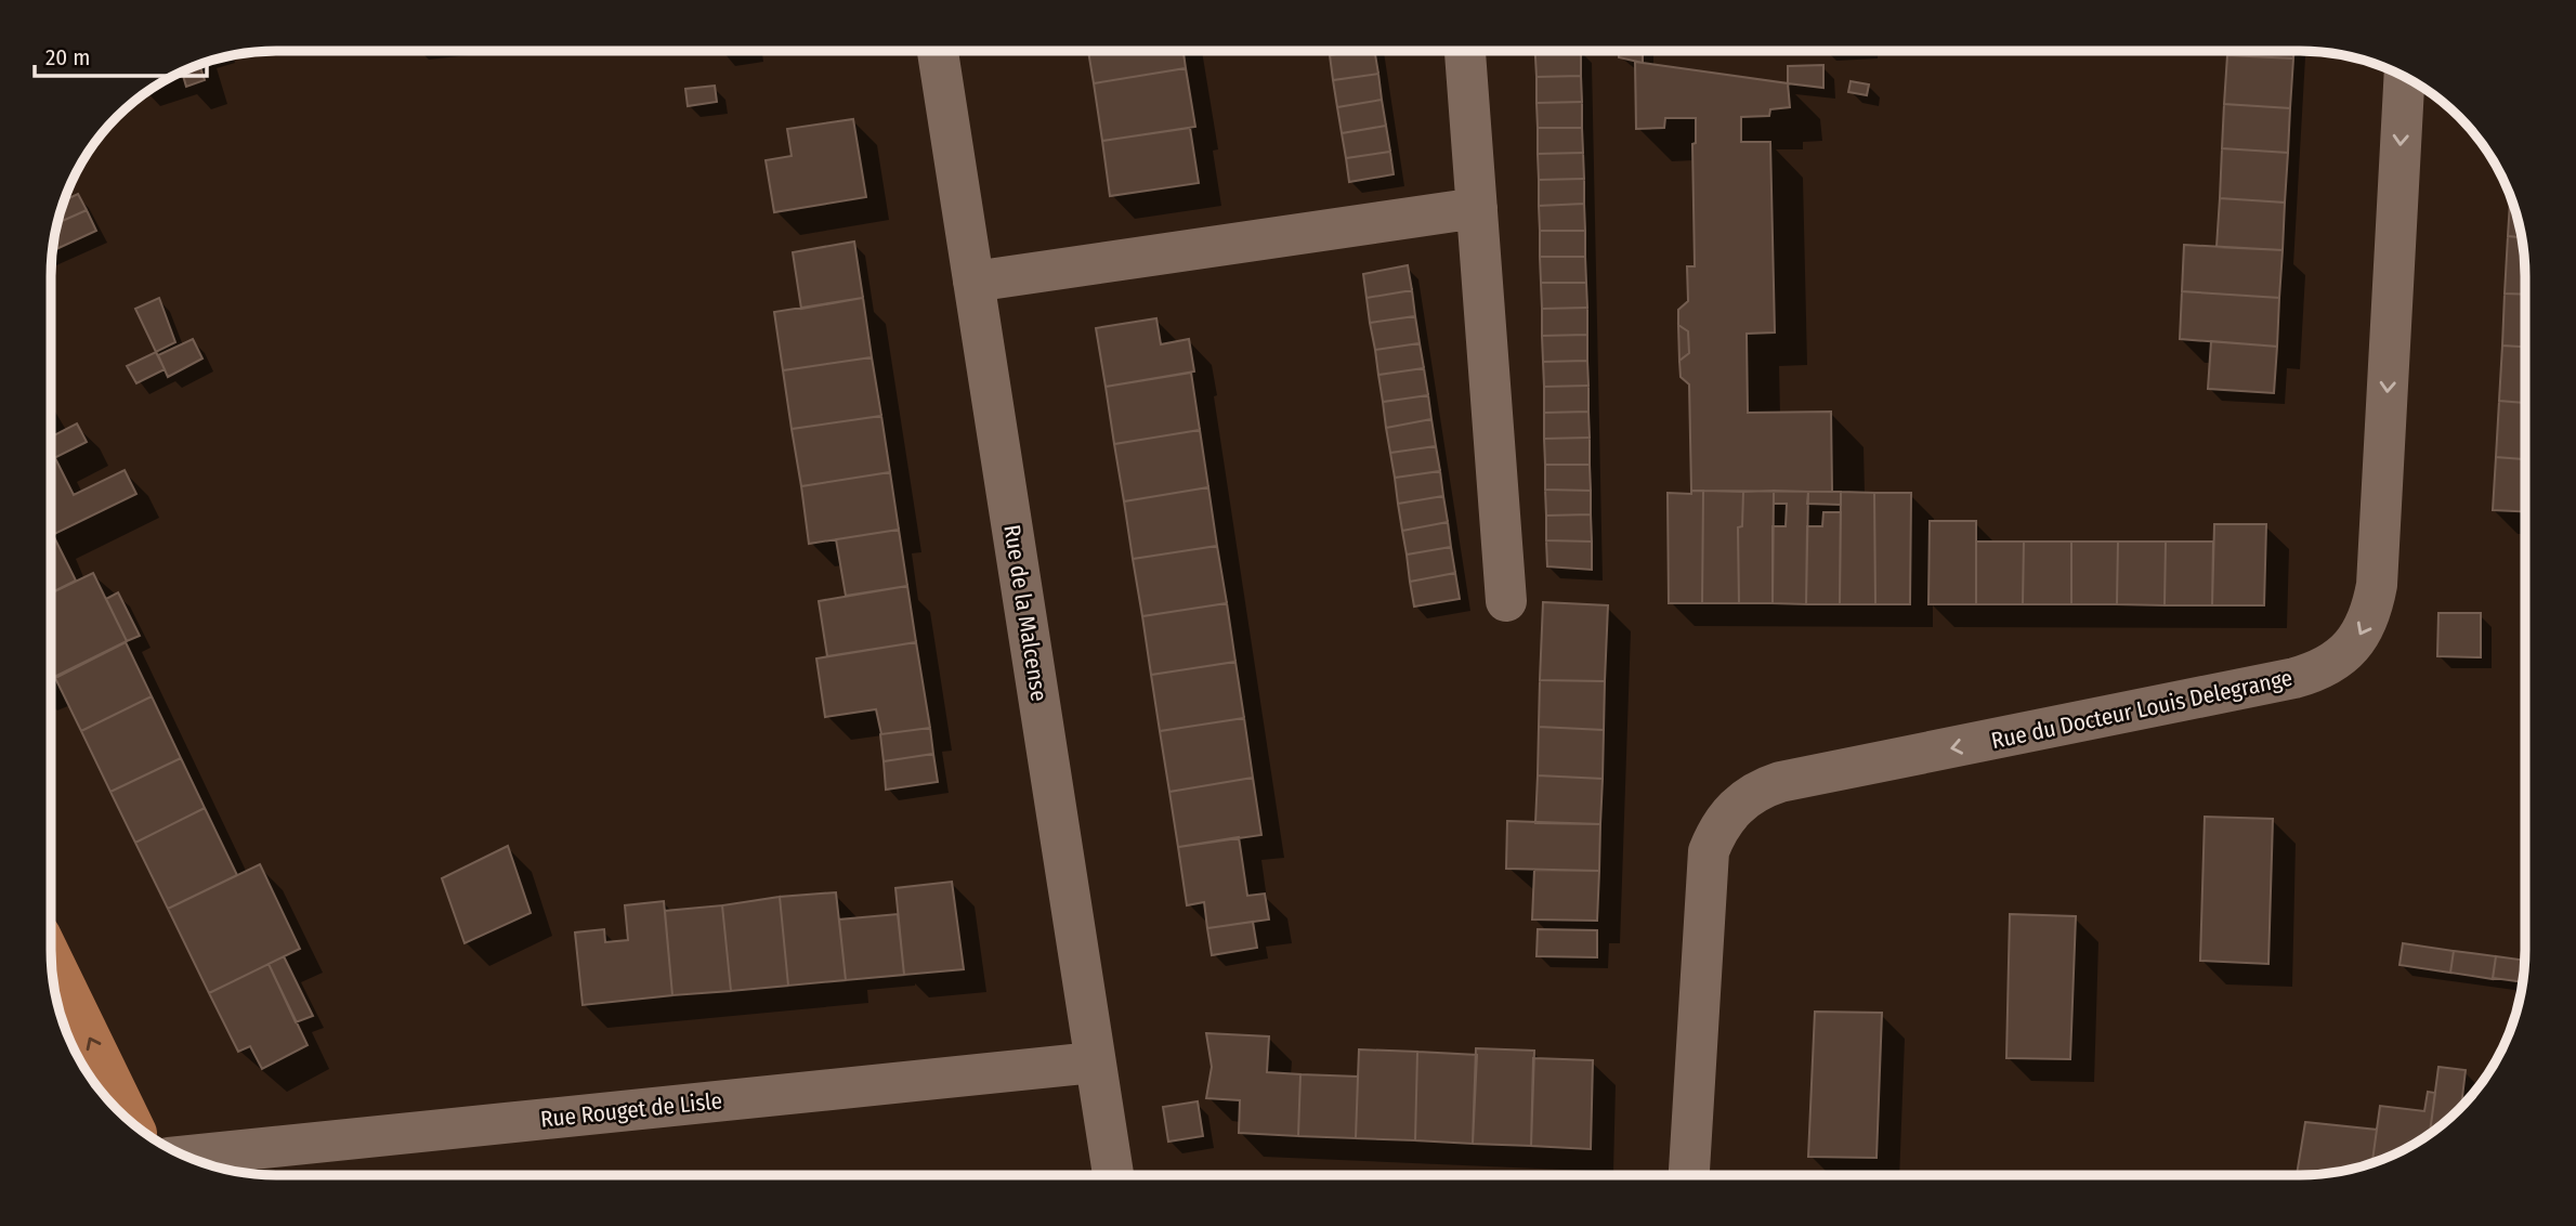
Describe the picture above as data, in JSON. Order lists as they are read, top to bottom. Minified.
{"streets":{"street":["Rue de la Malcense","Rue du Docteur Louis Delegrange","Rue Rouget de Lisle"]},"crossings":[["Rue de la Malcense","Rue Rouget de Lisle"]],"one_way":["Rue du Docteur Louis Delegrange"],"scale_bar":"20 m"}
